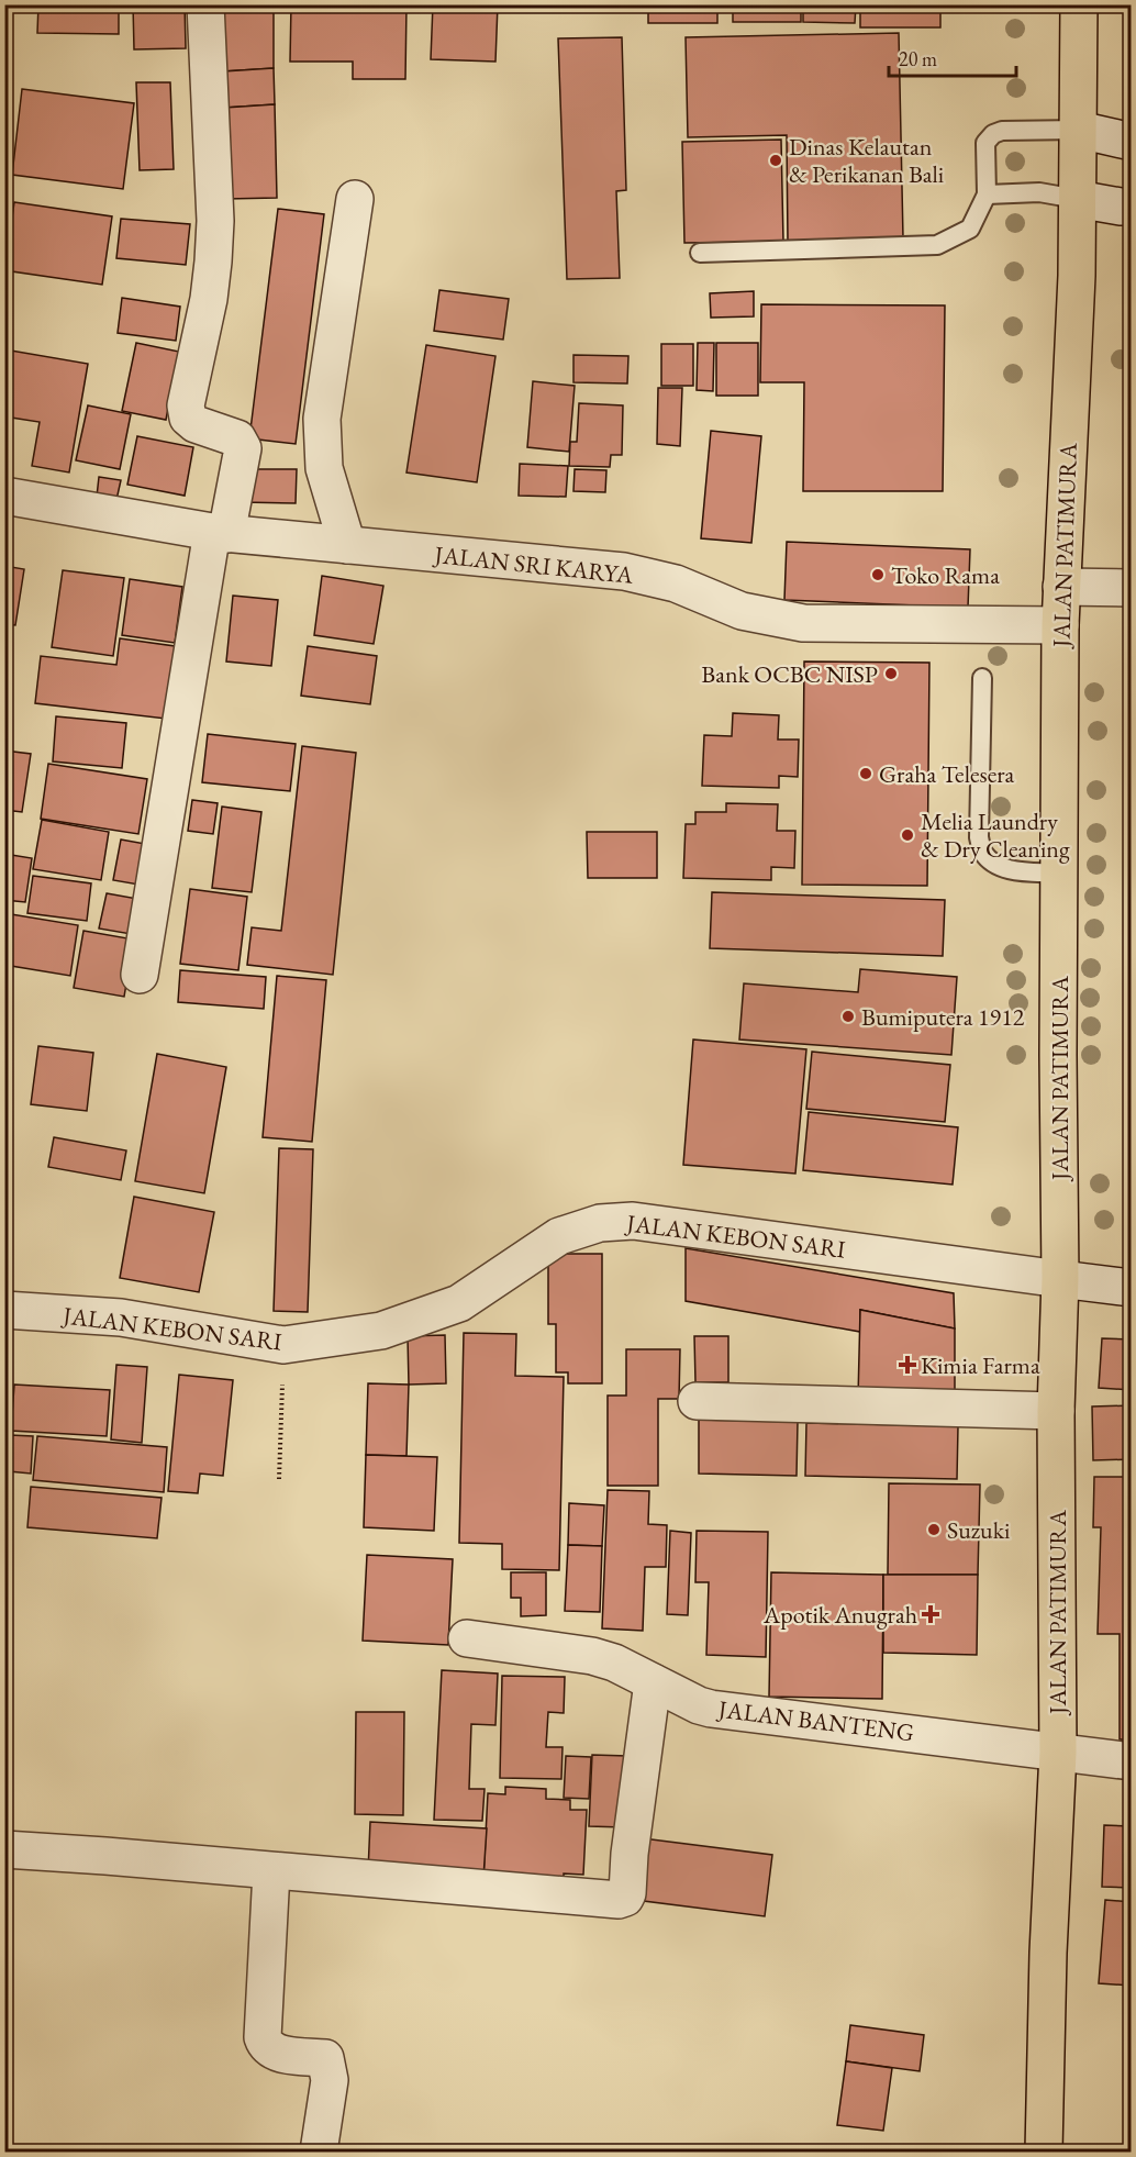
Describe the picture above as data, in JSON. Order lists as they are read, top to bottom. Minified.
{"streets":{"main road":["JALAN PATIMURA"],"street":["JALAN SRI KARYA","JALAN KEBON SARI","JALAN BANTENG"]},"crossings":[["JALAN PATIMURA","JALAN SRI KARYA"],["JALAN PATIMURA","JALAN KEBON SARI"],["JALAN PATIMURA","JALAN BANTENG"]],"places":{"other":["Dinas Kelautan & Perikanan Bali","Toko Rama","Bank OCBC NISP","Graha Telesera","Melia Laundry & Dry Cleaning","Bumiputera 1912","Suzuki"],"health":["Kimia Farma","Apotik Anugrah"]},"scale_bar":"20 m"}
